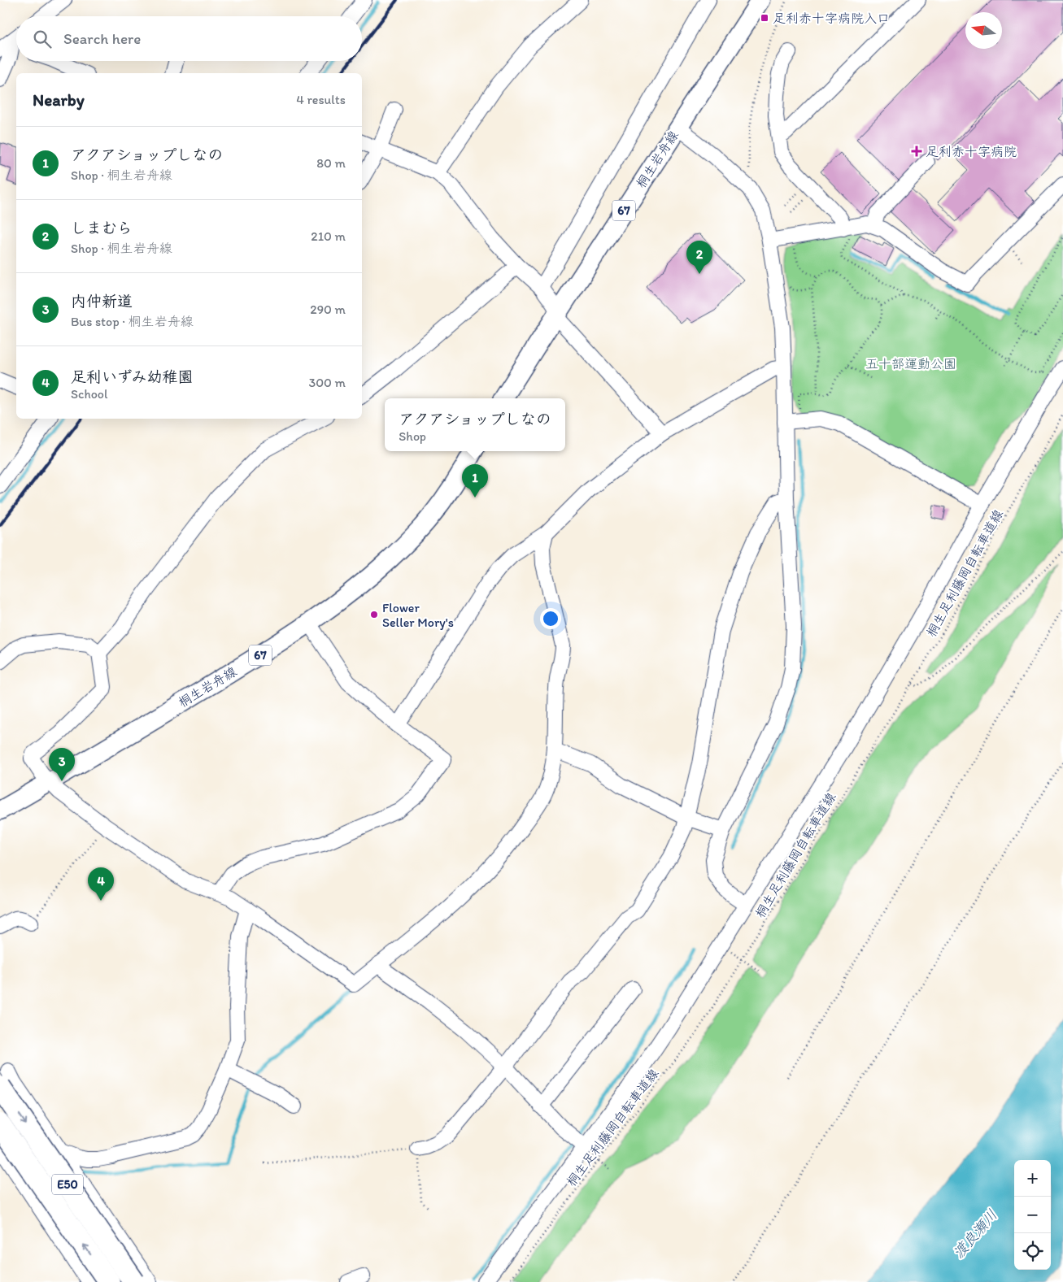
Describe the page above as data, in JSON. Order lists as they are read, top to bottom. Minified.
{"streets":{"highway":["E50"],"main road":["桐生岩舟線","67"],"path":["桐生足利藤岡自転車道線"]},"water":["渡良瀬川"],"parks":["五十部運動公園"],"places":{"transit":["足利赤十字病院入口"],"health":["足利赤十字病院"],"other":["Flower Seller Mory's"]},"north":"left","page":{"search":"Search here","heading":["Nearby","4 results"],"list":[{"mark":"1","name":"アクアショップしなの","note":"Shop · 桐生岩舟線","value":"80 m"},{"mark":"2","name":"しまむら","note":"Shop · 桐生岩舟線","value":"210 m"},{"mark":"3","name":"内仲新道","note":"Bus stop · 桐生岩舟線","value":"290 m"},{"mark":"4","name":"足利いずみ幼稚園","note":"School","value":"300 m"}],"pins":["2","1","3","4"],"popup":["アクアショップしなの","Shop"],"map_buttons":["+","−"]}}
